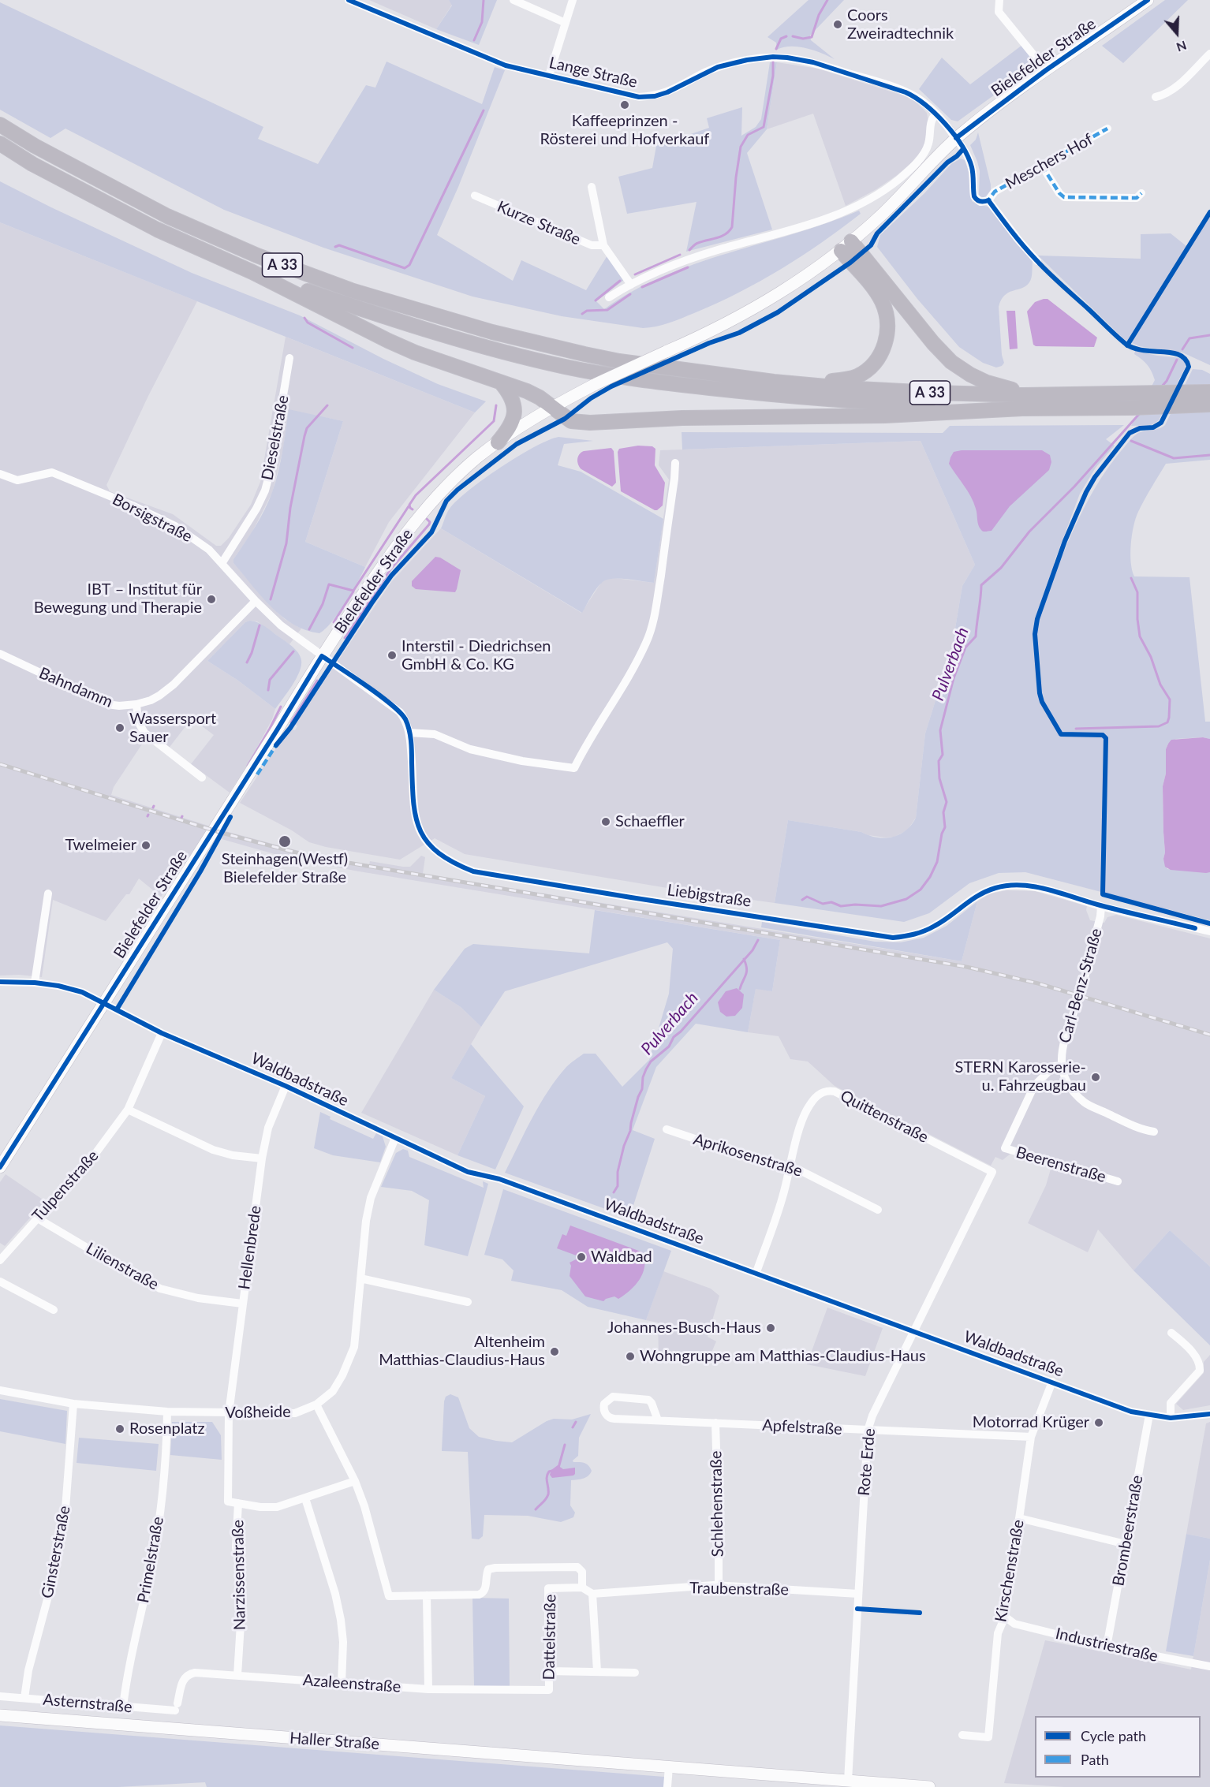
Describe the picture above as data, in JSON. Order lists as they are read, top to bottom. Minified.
{"streets":{"highway":["A 33"],"main road":["Bielefelder Straße","Haller Straße"],"street":["Lange Straße","Meschers Hof","Kurze Straße","Dieselstraße","Borsigstraße","Bahndamm","Liebigstraße","Carl-Benz-Straße","Waldbadstraße","Quittenstraße","Aprikosenstraße","Beerenstraße","Tulpenstraße","Hellenbrede","Lilienstraße","Voßheide","Apfelstraße","Rote Erde","Schlehenstraße","Brombeerstraße","Ginsterstraße","Primelstraße","Kirschenstraße","Narzissenstraße","Traubenstraße","Dattelstraße","Industriestraße","Azaleenstraße","Asternstraße"]},"crossings":[["Bielefelder Straße","Lange Straße"],["Bielefelder Straße","Borsigstraße"],["Bielefelder Straße","Liebigstraße"],["Bielefelder Straße","Waldbadstraße"],["Dieselstraße","Borsigstraße"],["Borsigstraße","Liebigstraße"],["Liebigstraße","Carl-Benz-Straße"],["Carl-Benz-Straße","Beerenstraße"],["Waldbadstraße","Quittenstraße"],["Waldbadstraße","Tulpenstraße"],["Waldbadstraße","Hellenbrede"],["Waldbadstraße","Voßheide"],["Waldbadstraße","Rote Erde"],["Waldbadstraße","Brombeerstraße"],["Waldbadstraße","Kirschenstraße"],["Quittenstraße","Aprikosenstraße"],["Quittenstraße","Rote Erde"],["Tulpenstraße","Lilienstraße"],["Hellenbrede","Lilienstraße"],["Hellenbrede","Voßheide"],["Hellenbrede","Narzissenstraße"],["Voßheide","Ginsterstraße"],["Voßheide","Primelstraße"],["Apfelstraße","Rote Erde"],["Apfelstraße","Schlehenstraße"],["Apfelstraße","Kirschenstraße"],["Rote Erde","Traubenstraße"],["Rote Erde","Haller Straße"],["Schlehenstraße","Traubenstraße"],["Brombeerstraße","Industriestraße"],["Ginsterstraße","Asternstraße"],["Primelstraße","Asternstraße"],["Kirschenstraße","Industriestraße"],["Narzissenstraße","Azaleenstraße"],["Dattelstraße","Azaleenstraße"],["Azaleenstraße","Asternstraße"]],"water":["Pulverbach"],"places":["Coors Zweiradtechnik","Kaffeeprinzen - Rösterei und Hofverkauf","IBT – Institut für Bewegung und Therapie","Interstil - Diedrichsen GmbH & Co. KG","Wassersport Sauer","Schaeffler","Steinhagen(Westf) Bielefelder Straße","Twelmeier","STERN Karosserie- u. Fahrzeugbau","Waldbad","Johannes-Busch-Haus","Altenheim Matthias-Claudius-Haus","Wohngruppe am Matthias-Claudius-Haus","Motorrad Krüger","Rosenplatz"],"legend":["Cycle path","Path"],"north":"bottom"}
